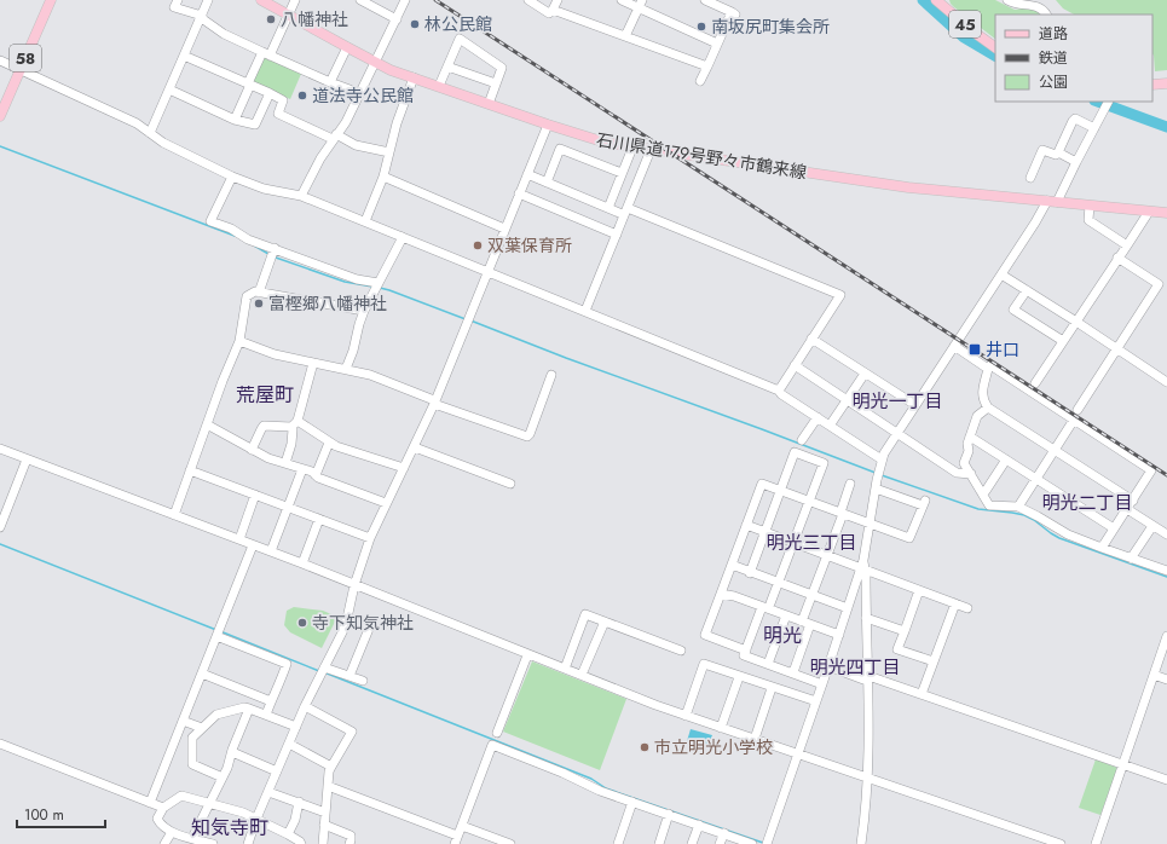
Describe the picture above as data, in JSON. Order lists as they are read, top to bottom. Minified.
{"streets":{"main road":["45","58","石川県道179号野々市鶴来線"]},"districts":["荒屋町","明光一丁目","明光二丁目","明光三丁目","明光","明光四丁目","知気寺町"],"places":{"other":["八幡神社","林公民館","南坂尻町集会所","道法寺公民館","双葉保育所","富樫郷八幡神社","寺下知気神社","市立明光小学校"],"transit":["井口"]},"legend":["道路","鉄道","公園"],"scale_bar":"100 m"}
